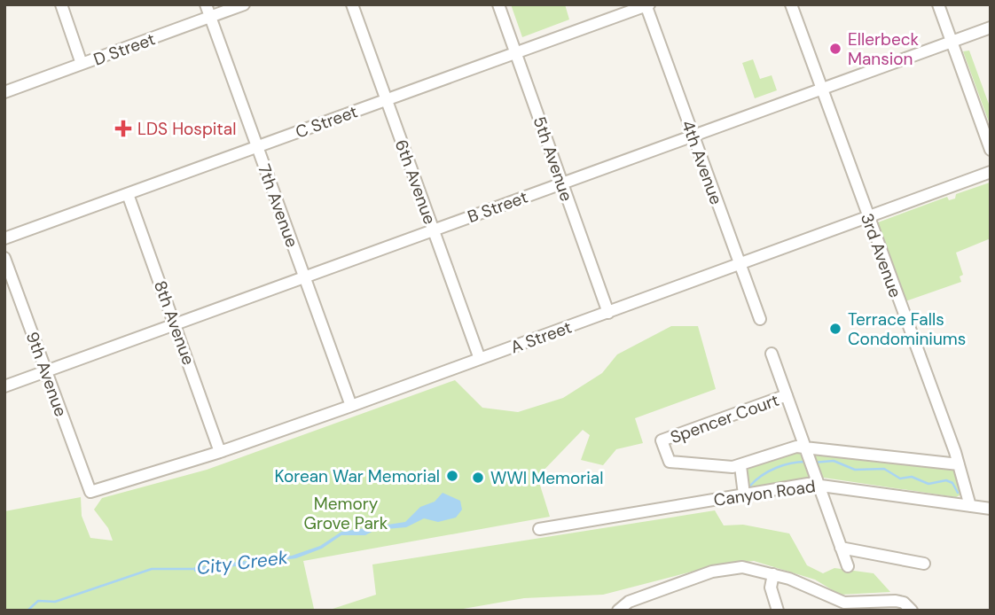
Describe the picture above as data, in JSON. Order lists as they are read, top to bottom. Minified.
{"streets":{"street":["D Street","C Street","5th Avenue","4th Avenue","6th Avenue","7th Avenue","B Street","3rd Avenue","8th Avenue","A Street","9th Avenue","Spencer Court","Canyon Road"]},"crossings":[["D Street","7th Avenue"],["C Street","5th Avenue"],["C Street","4th Avenue"],["C Street","6th Avenue"],["C Street","7th Avenue"],["C Street","8th Avenue"],["5th Avenue","B Street"],["5th Avenue","A Street"],["4th Avenue","B Street"],["4th Avenue","A Street"],["6th Avenue","B Street"],["6th Avenue","A Street"],["7th Avenue","B Street"],["7th Avenue","A Street"],["B Street","3rd Avenue"],["B Street","8th Avenue"],["B Street","9th Avenue"],["3rd Avenue","A Street"],["3rd Avenue","Canyon Road"],["8th Avenue","A Street"],["A Street","9th Avenue"],["Spencer Court","Canyon Road"]],"water":["City Creek"],"parks":["Memory Grove Park"],"places":{"other":["Ellerbeck Mansion","Terrace Falls Condominiums","Korean War Memorial","WWI Memorial"],"health":["LDS Hospital"]}}
